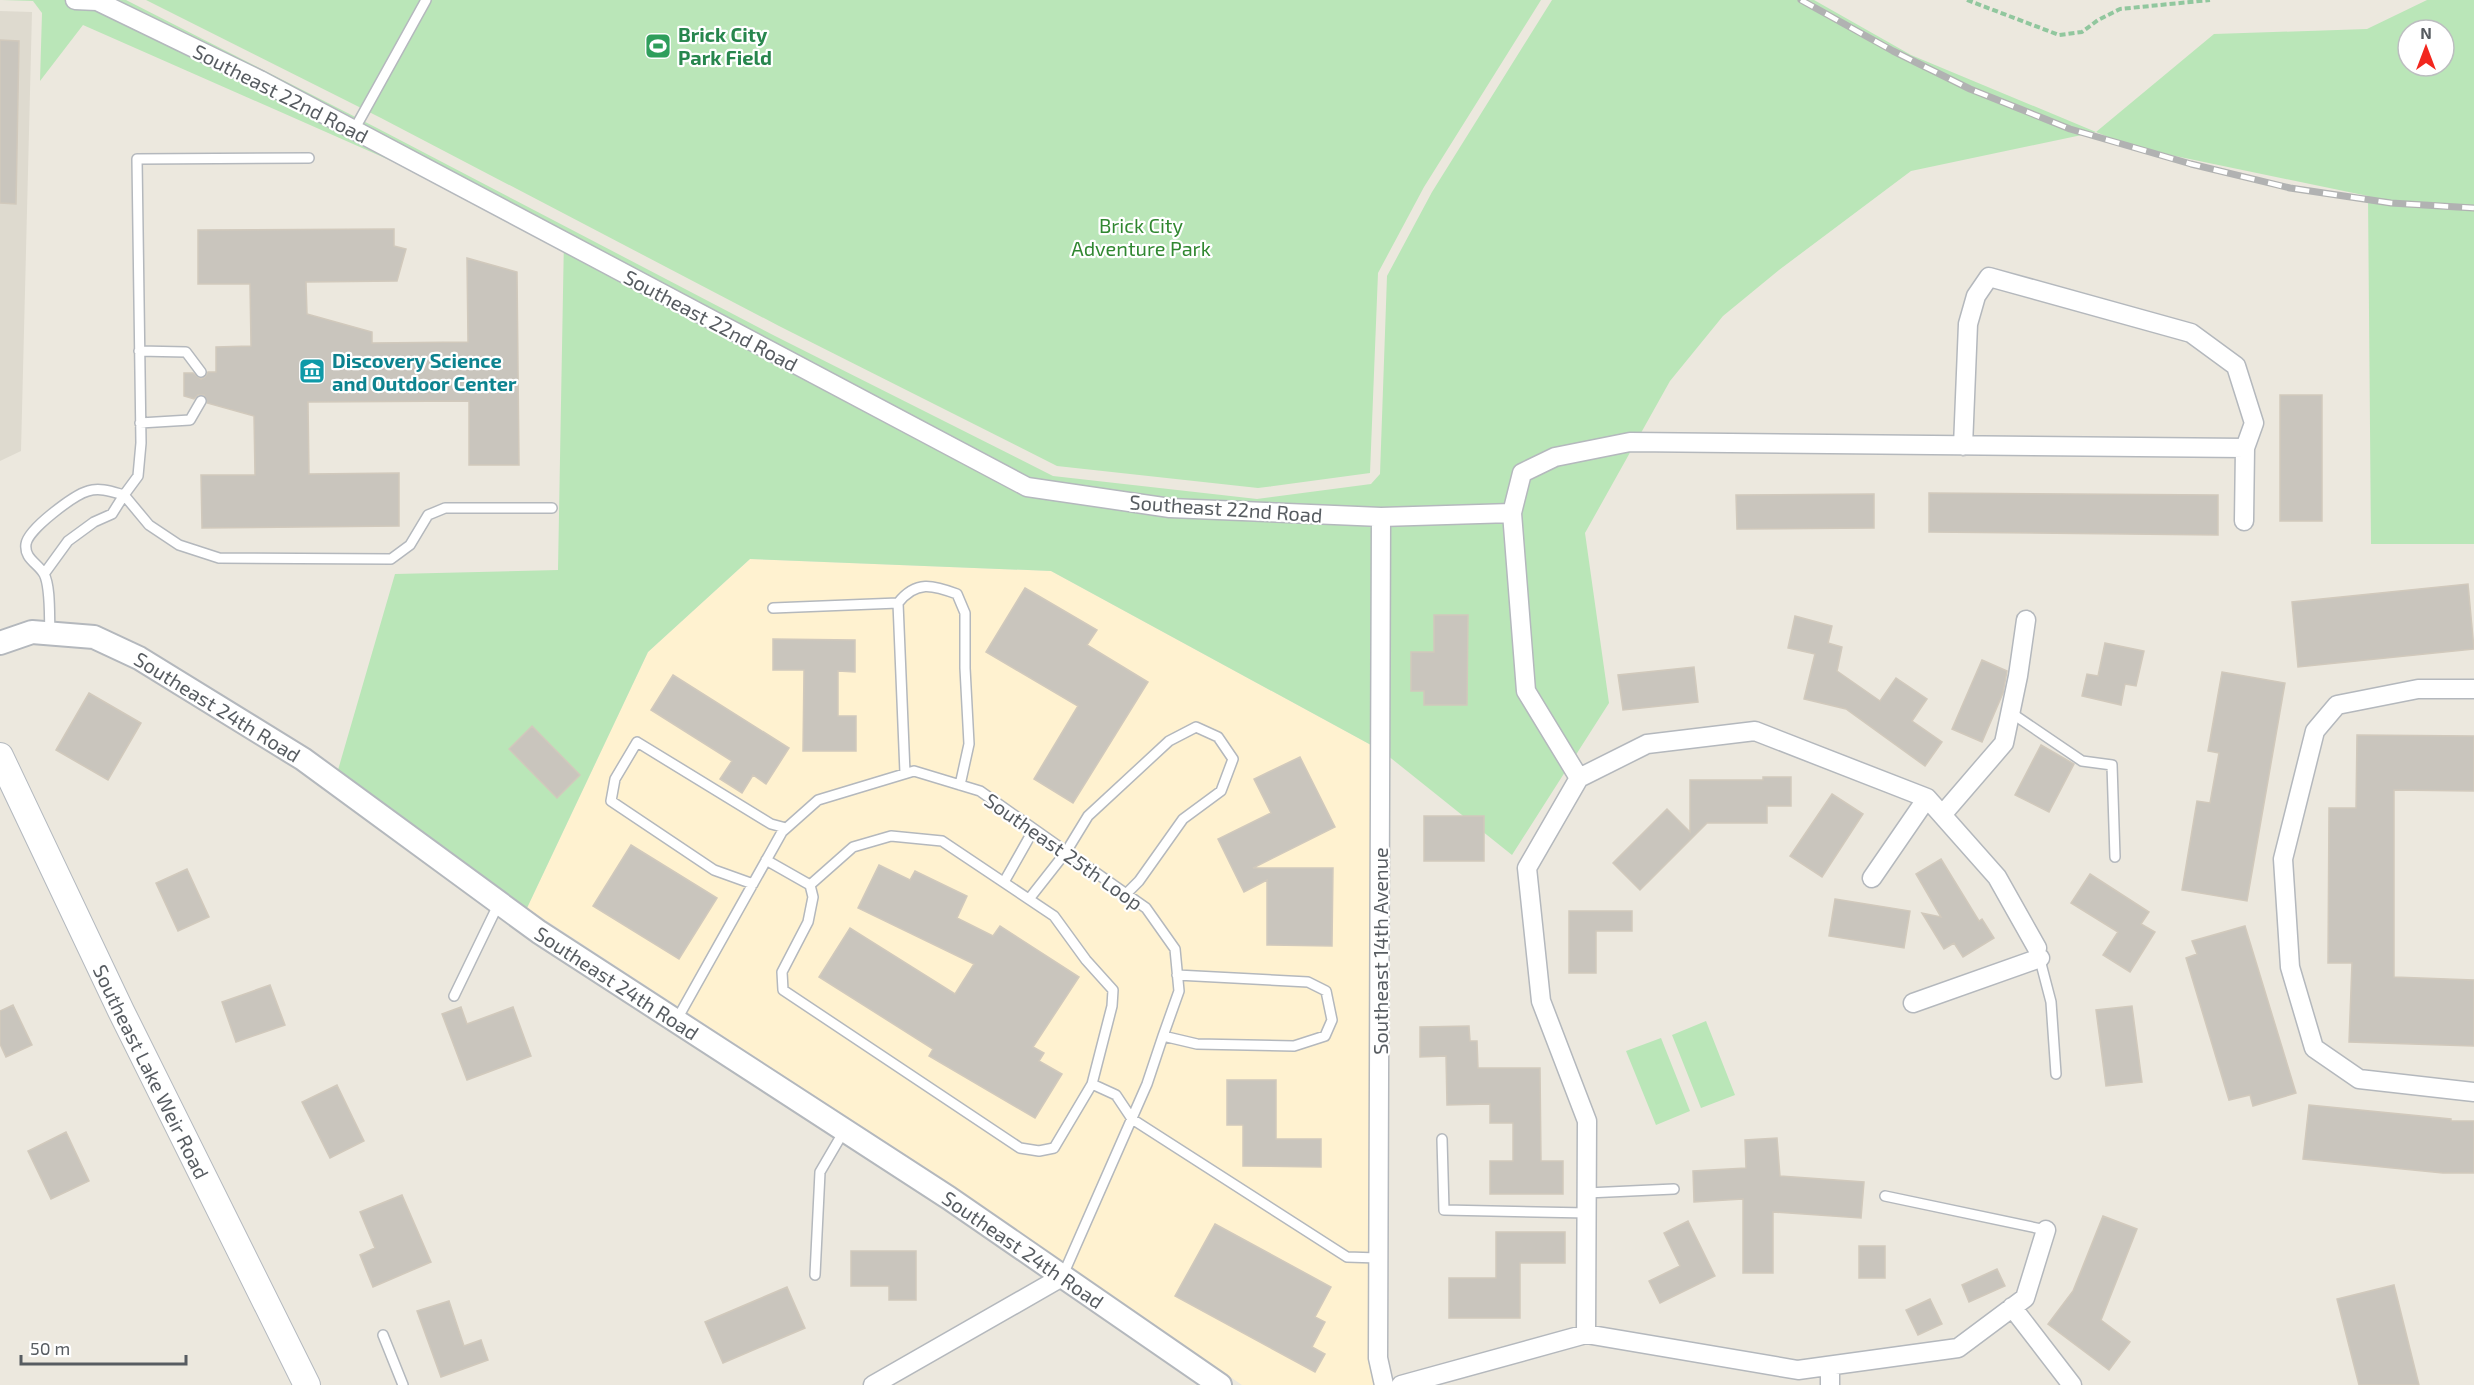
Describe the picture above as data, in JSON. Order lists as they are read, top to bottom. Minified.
{"streets":{"main road":["Southeast Lake Weir Road"],"street":["Southeast 22nd Road","Southeast 24th Road","Southeast 14th Avenue"],"lane":["Southeast 25th Loop"]},"crossings":[["Southeast 22nd Road","Southeast 14th Avenue"],["Southeast 24th Road","Southeast 25th Loop"]],"parks":["Brick City Adventure Park"],"places":{"sports":["Brick City Park Field"],"museum":["Discovery Science and Outdoor Center"]},"scale_bar":"50 m","north":"top"}
